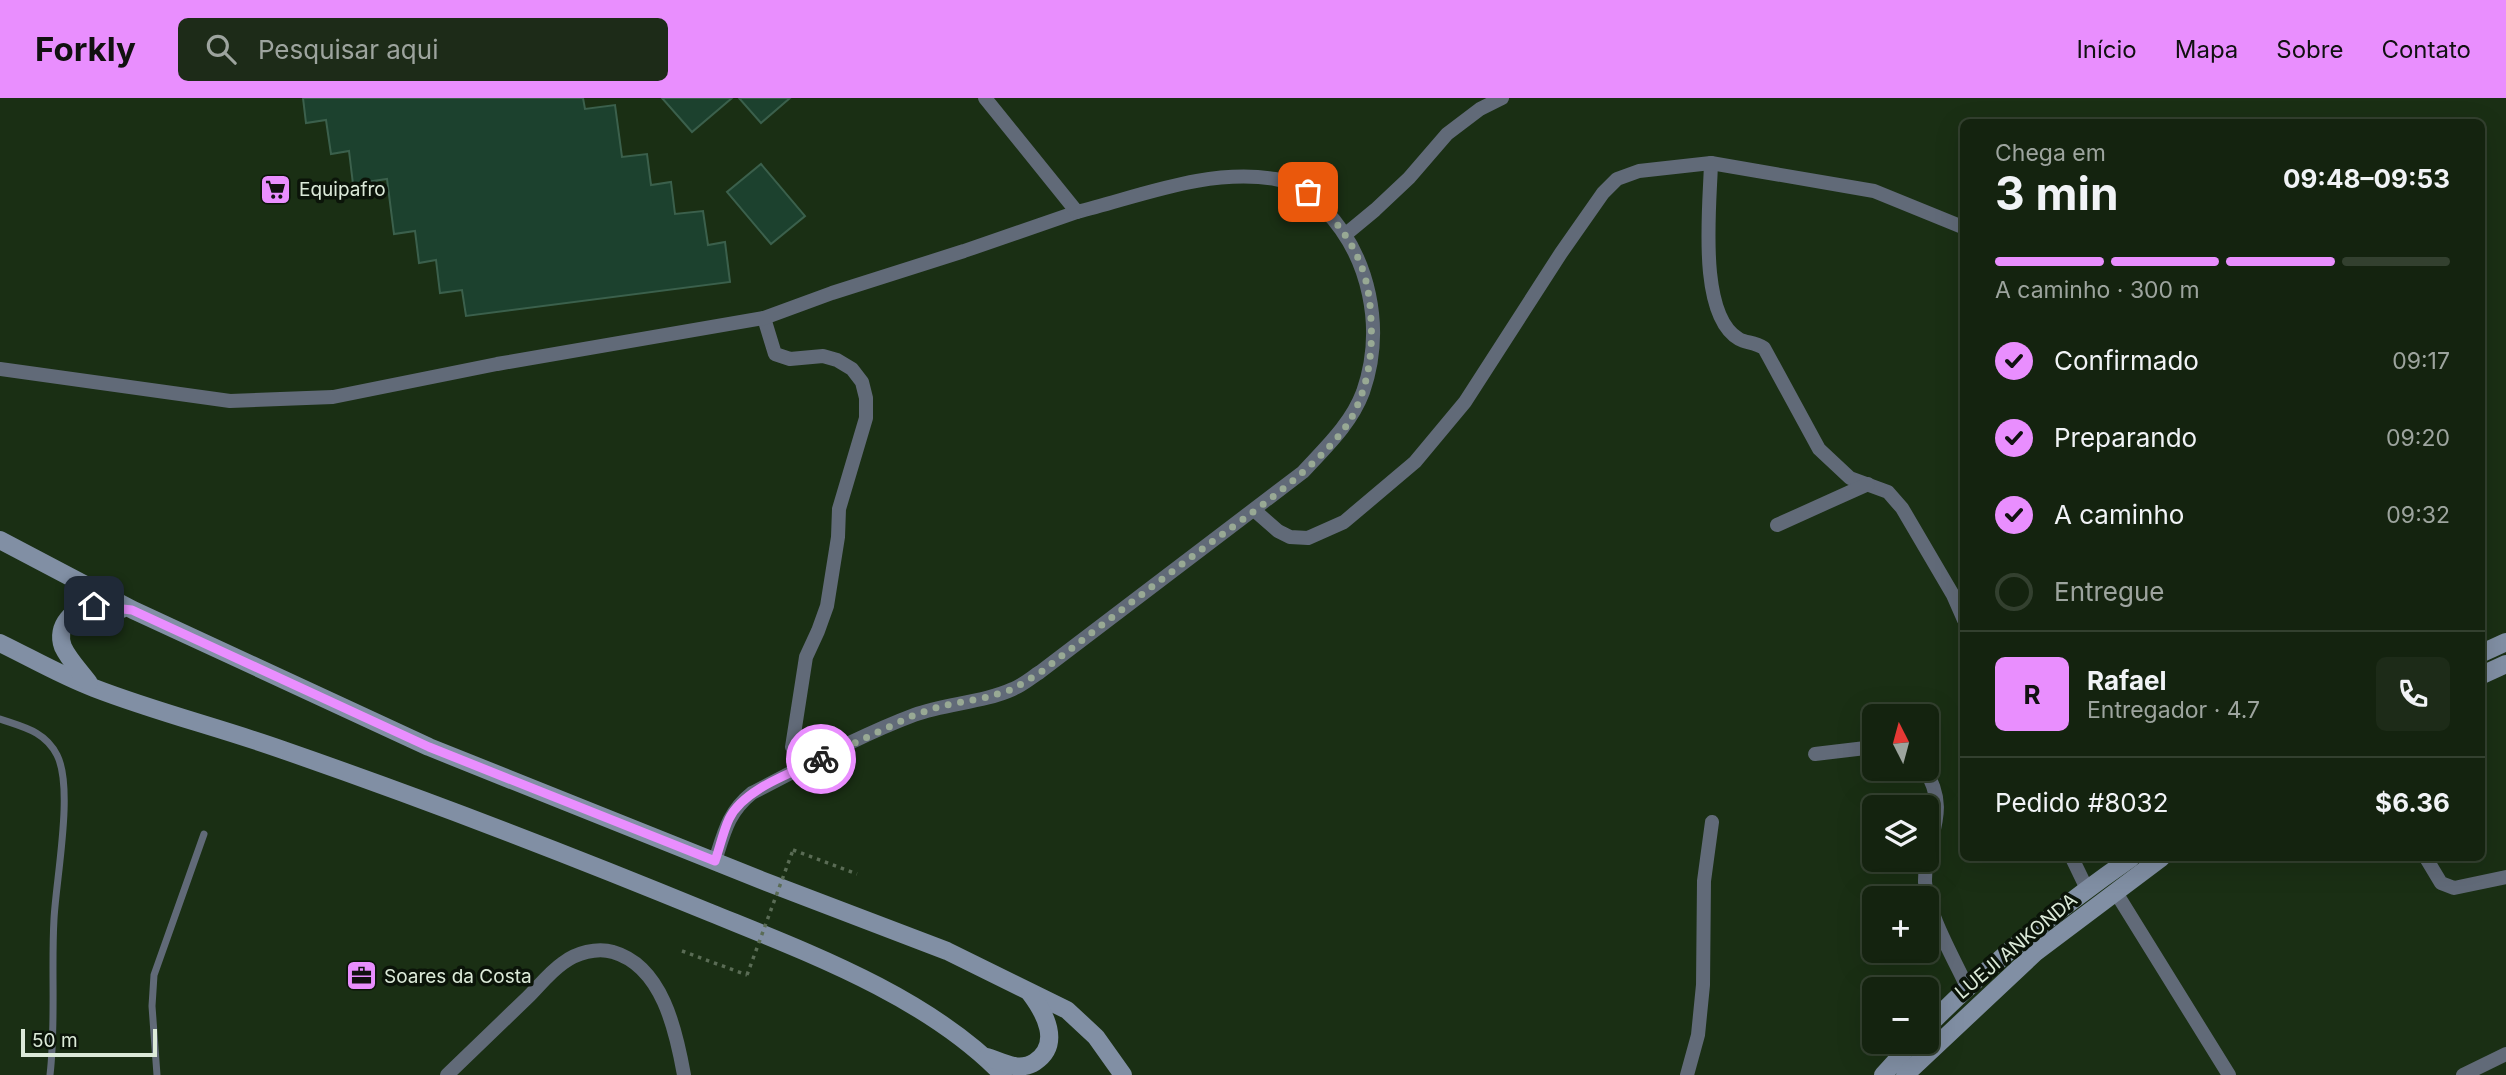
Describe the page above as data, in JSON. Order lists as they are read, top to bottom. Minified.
{"streets":{"main road":["LUEJI ANKONDA"]},"places":{"supermarket":["Equipafro"],"office":["Soares da Costa"]},"scale_bar":"50 m","north":"top","page":{"header":"Forkly","search":"Pesquisar aqui","nav":["Início","Mapa","Sobre","Contato"],"heading":["3 min","Chega em","09:48–09:53"],"panel":["Rafael","Entregador · 4.7","Pedido #8032","$6.36"],"bar":"A caminho · 300 m","list":[["Confirmado","09:17"],["Preparando","09:20"],["A caminho","09:32"],"Entregue"],"round":"R","map_buttons":["+","−"],"scale":"50 m"}}
